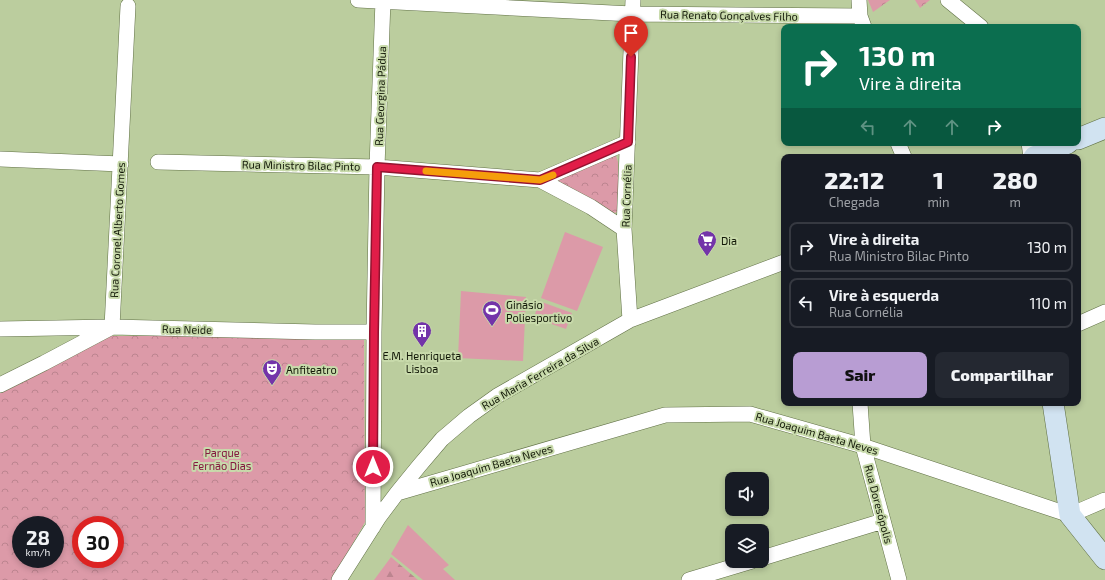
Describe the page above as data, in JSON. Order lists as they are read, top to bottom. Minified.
{"streets":{"street":["Rua Renato Gonçalves Filho","Rua Georgina Pádua","Rua Ministro Bilac Pinto","Rua Cornélia","Rua Coronel Alberto Gomes","Rua Neide","Rua Maria Ferreira da Silva","Rua Joaquim Baeta Neves","Rua Doresópolis"]},"crossings":[["Rua Renato Gonçalves Filho","Rua Georgina Pádua"],["Rua Renato Gonçalves Filho","Rua Cornélia"],["Rua Georgina Pádua","Rua Ministro Bilac Pinto"],["Rua Georgina Pádua","Rua Neide"],["Rua Georgina Pádua","Rua Maria Ferreira da Silva"],["Rua Ministro Bilac Pinto","Rua Cornélia"],["Rua Cornélia","Rua Maria Ferreira da Silva"],["Rua Coronel Alberto Gomes","Rua Neide"],["Rua Maria Ferreira da Silva","Rua Joaquim Baeta Neves"],["Rua Joaquim Baeta Neves","Rua Doresópolis"]],"parks":["Parque Fernão Dias"],"places":{"supermarket":["Dia"],"sports":["Ginásio Poliesportivo"],"building":["E.M. Henriqueta Lisboa"],"theatre":["Anfiteatro"]},"page":{"turn":["130 m","Vire à direita"],"eta":["22:12","Chegada","1","min","280","m"],"list":[{"name":"Vire à direita","note":"Rua Ministro Bilac Pinto","value":"130 m"},{"name":"Vire à esquerda","note":"Rua Cornélia","value":"110 m"}],"buttons":["Sair","Compartilhar"],"speed":"28 km/h","limit":"30"}}
